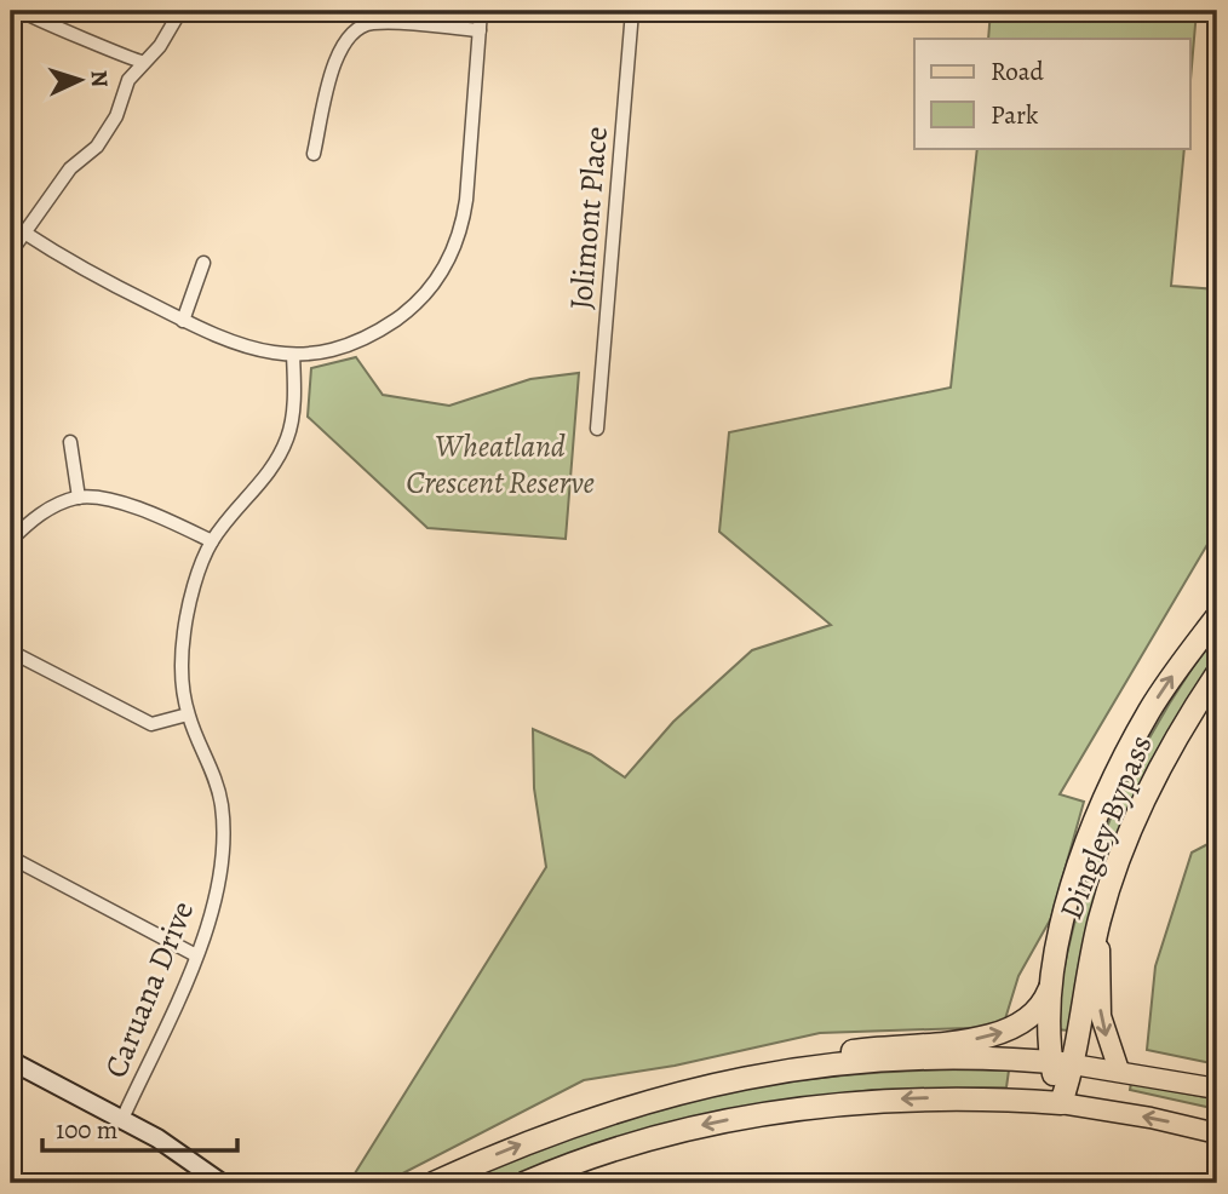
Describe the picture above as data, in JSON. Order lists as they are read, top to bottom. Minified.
{"streets":{"highway":["Dingley Bypass"],"street":["Jolimont Place","Caruana Drive"]},"parks":["Wheatland Crescent Reserve"],"legend":["Road","Park"],"scale_bar":"100 m","north":"right"}
